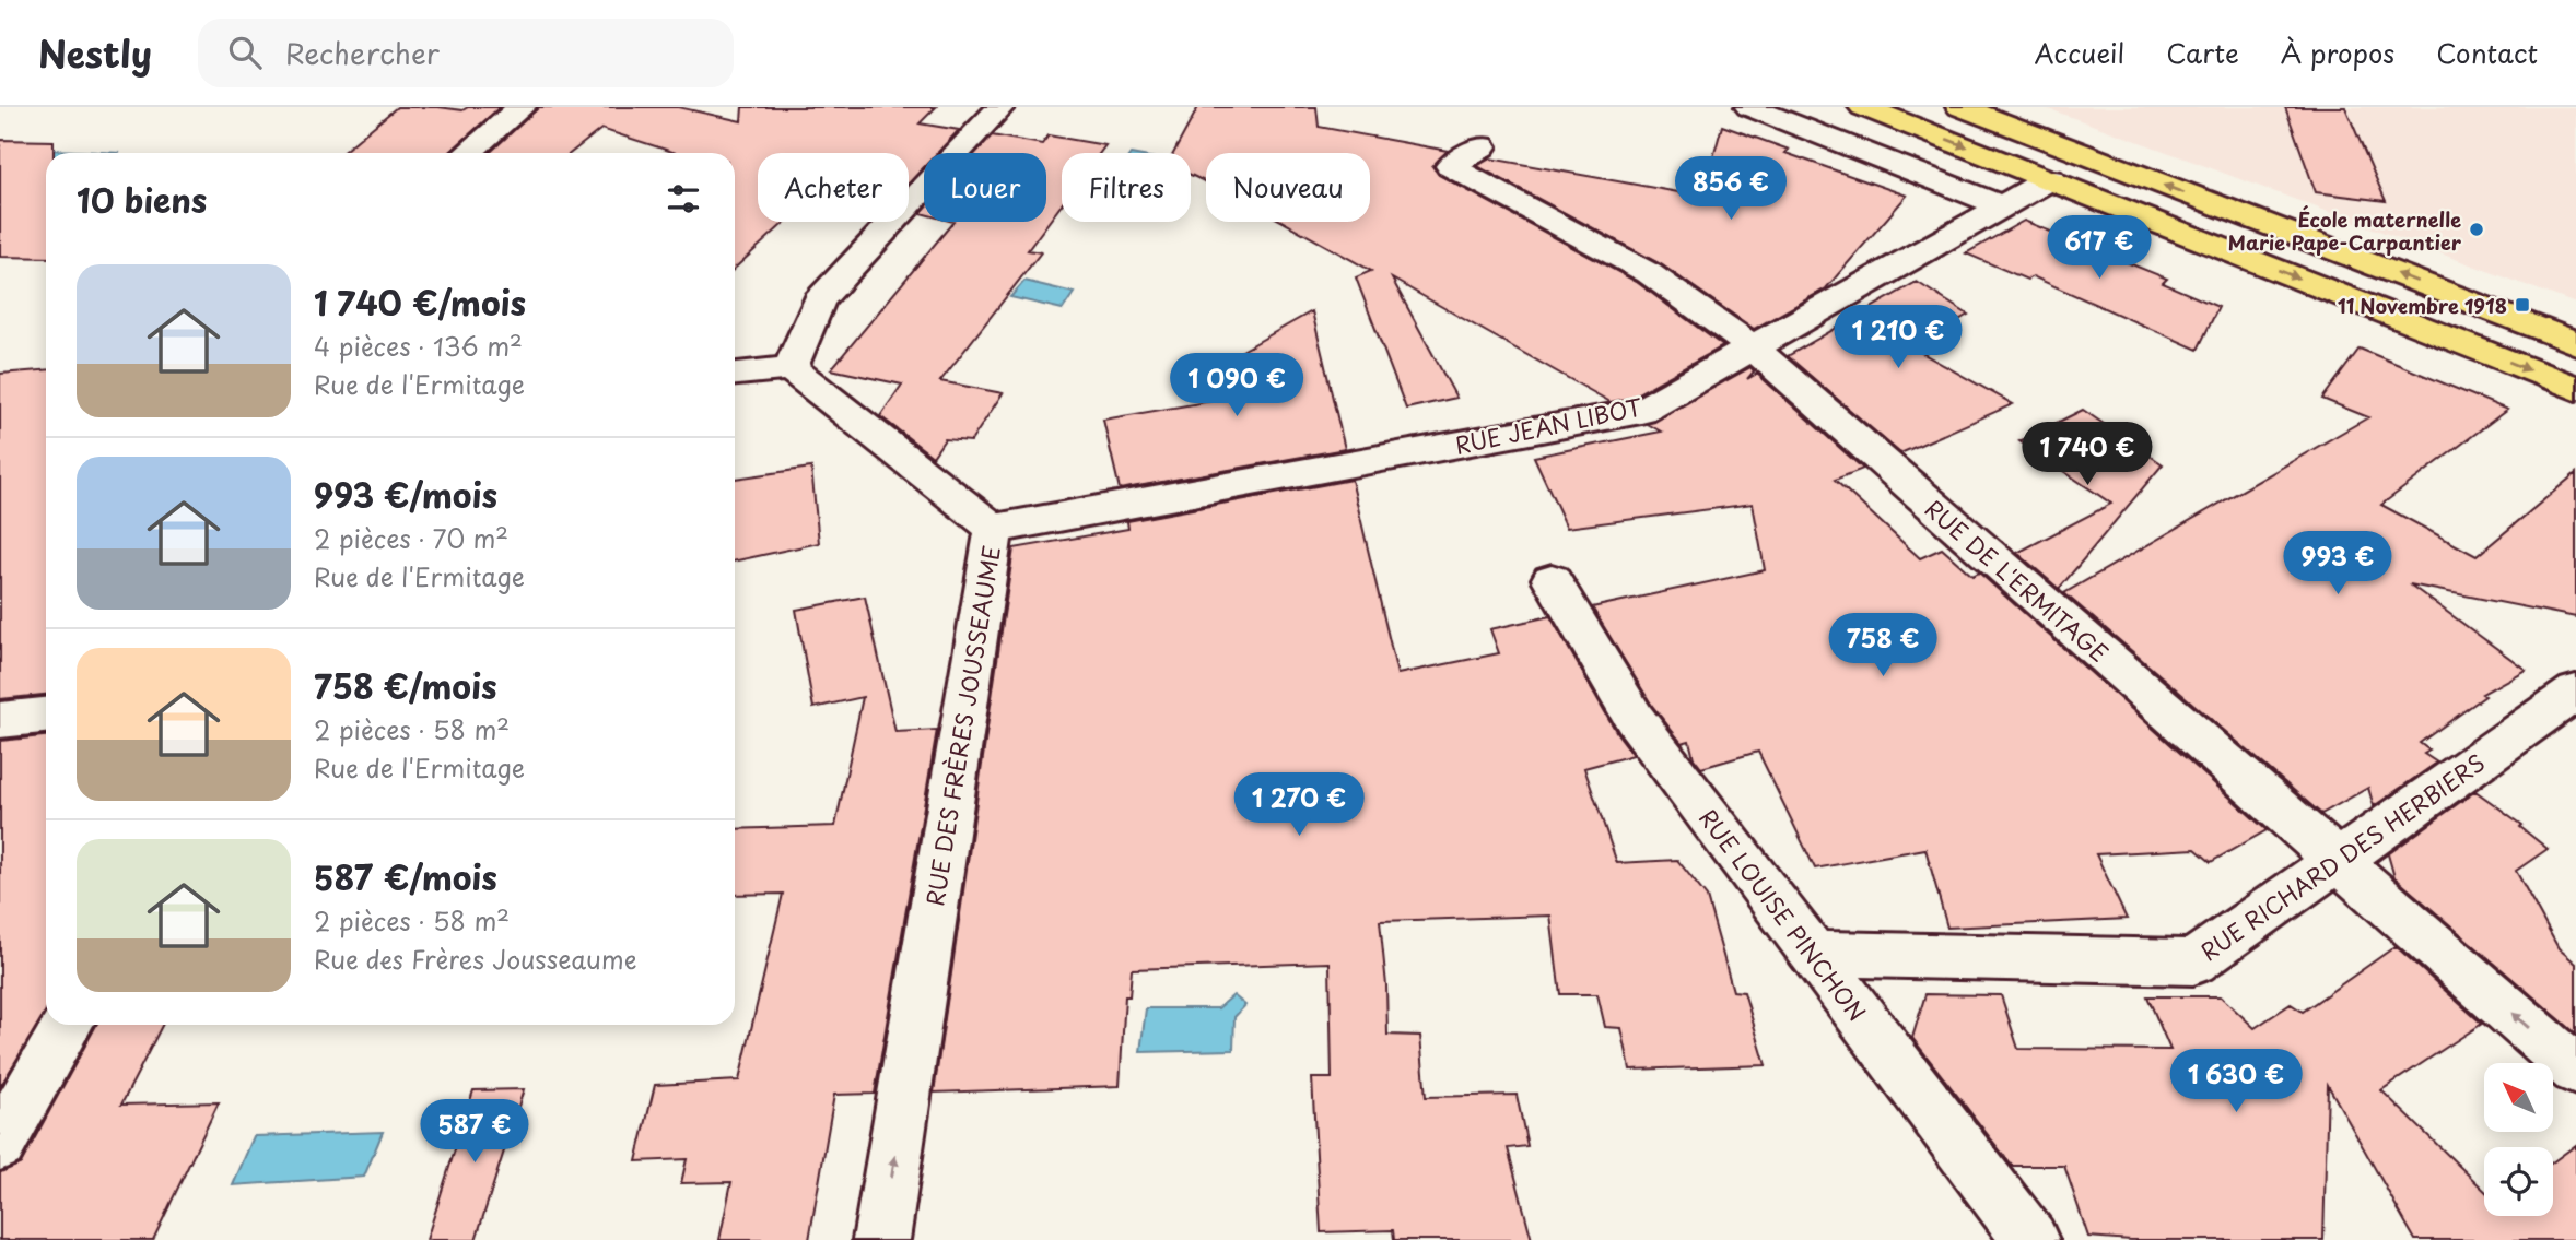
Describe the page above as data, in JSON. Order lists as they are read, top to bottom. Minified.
{"streets":{"street":["RUE JEAN LIBOT","RUE DE L'ERMITAGE","RUE DES FRÈRES JOUSSEAUME","RUE RICHARD DES HERBIERS","RUE LOUISE PINCHON"]},"crossings":[["RUE JEAN LIBOT","RUE DE L'ERMITAGE"],["RUE JEAN LIBOT","RUE DES FRÈRES JOUSSEAUME"],["RUE DE L'ERMITAGE","RUE RICHARD DES HERBIERS"],["RUE RICHARD DES HERBIERS","RUE LOUISE PINCHON"]],"one_way":["RUE DES FRÈRES JOUSSEAUME"],"places":{"other":["École maternelle Marie Pape-Carpantier"],"transit":["11 Novembre 1918"]},"north":"top left","page":{"header":"Nestly","search":"Rechercher","nav":["Accueil","Carte","À propos","Contact"],"chip":["Acheter","Louer","Filtres","Nouveau"],"heading":"10 biens","price":["856 €","617 €","1 210 €","1 090 €","1 740 €","993 €","758 €","1 270 €","1 630 €","587 €"],"list":[{"name":"1 740 €/mois","note":"4 pièces · 136 m² · Rue de l'Ermitage"},{"name":"993 €/mois","note":"2 pièces · 70 m² · Rue de l'Ermitage"},{"name":"758 €/mois","note":"2 pièces · 58 m² · Rue de l'Ermitage"},{"name":"587 €/mois","note":"2 pièces · 58 m² · Rue des Frères Jousseaume"}]}}
